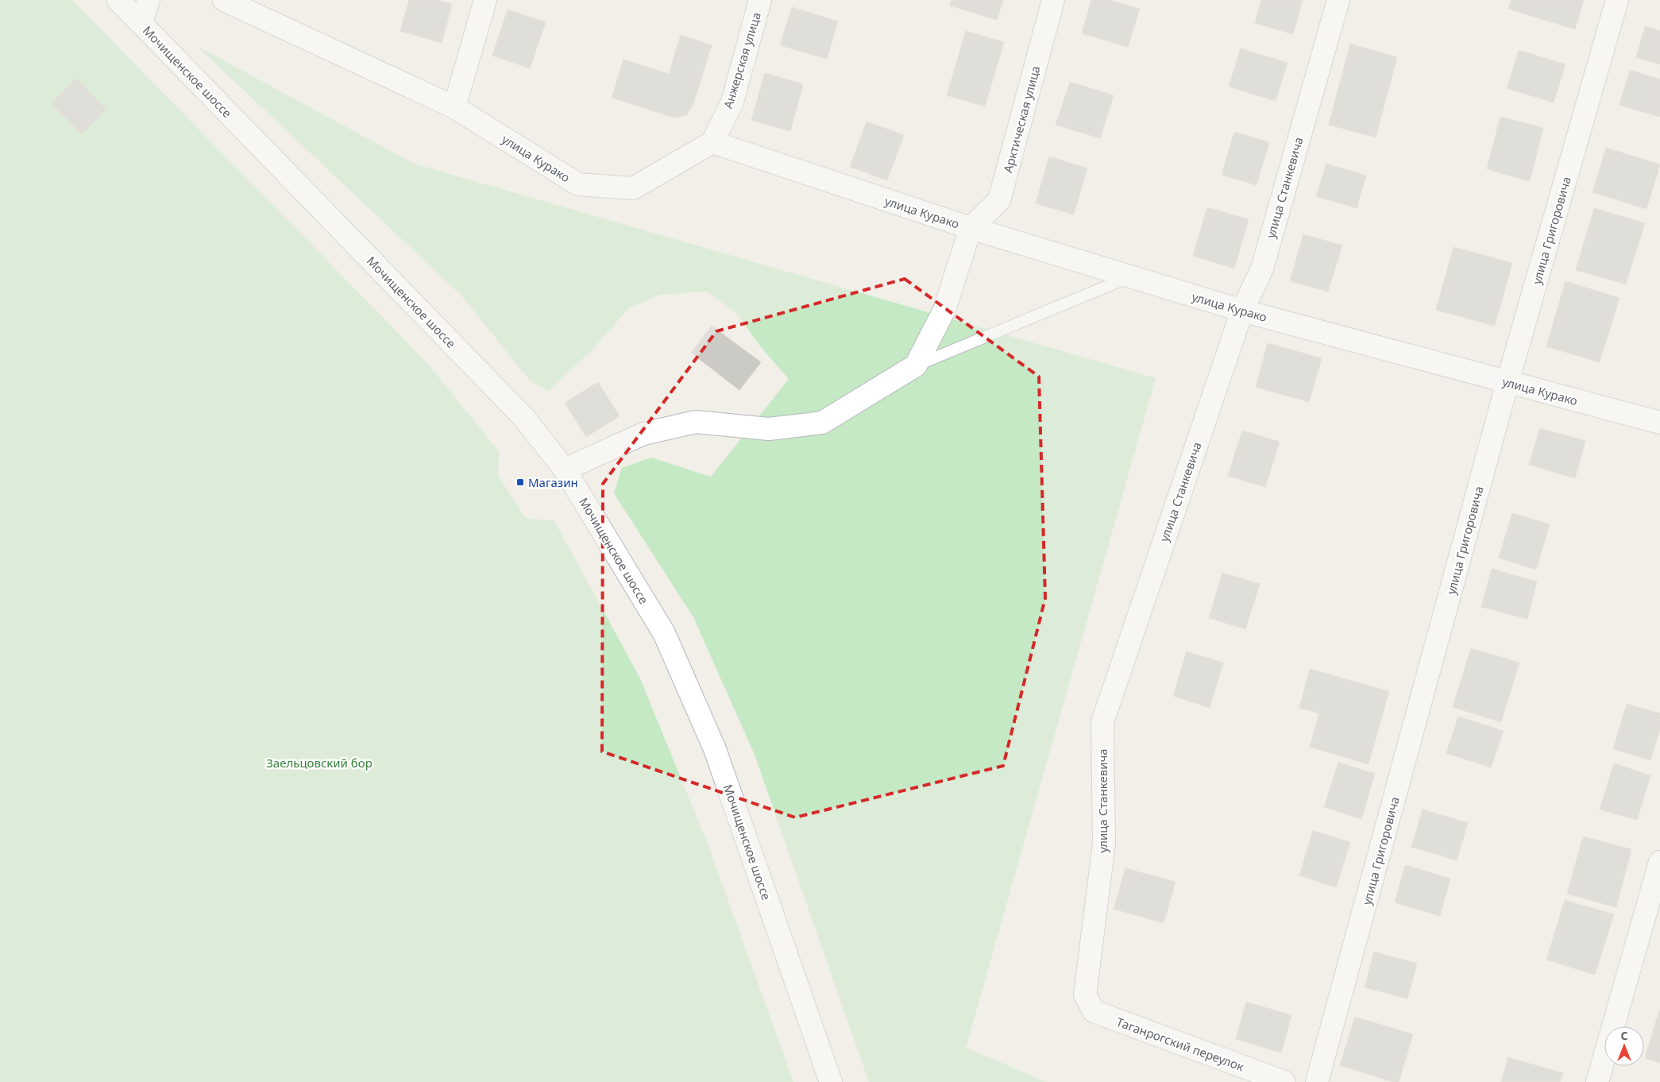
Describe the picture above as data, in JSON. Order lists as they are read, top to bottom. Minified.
{"streets":{"street":["Анжерская улица","Мочищенское шоссе","Арктическая улица","улица Курако","улица Станкевича","улица Григоровича","Таганрогский переулок"]},"crossings":[["Анжерская улица","улица Курако"],["Арктическая улица","улица Курако"],["улица Курако","улица Станкевича"],["улица Курако","улица Григоровича"],["улица Станкевича","Таганрогский переулок"]],"parks":["Заельцовский бор"],"places":{"transit":["Магазин"]},"north":"top"}
